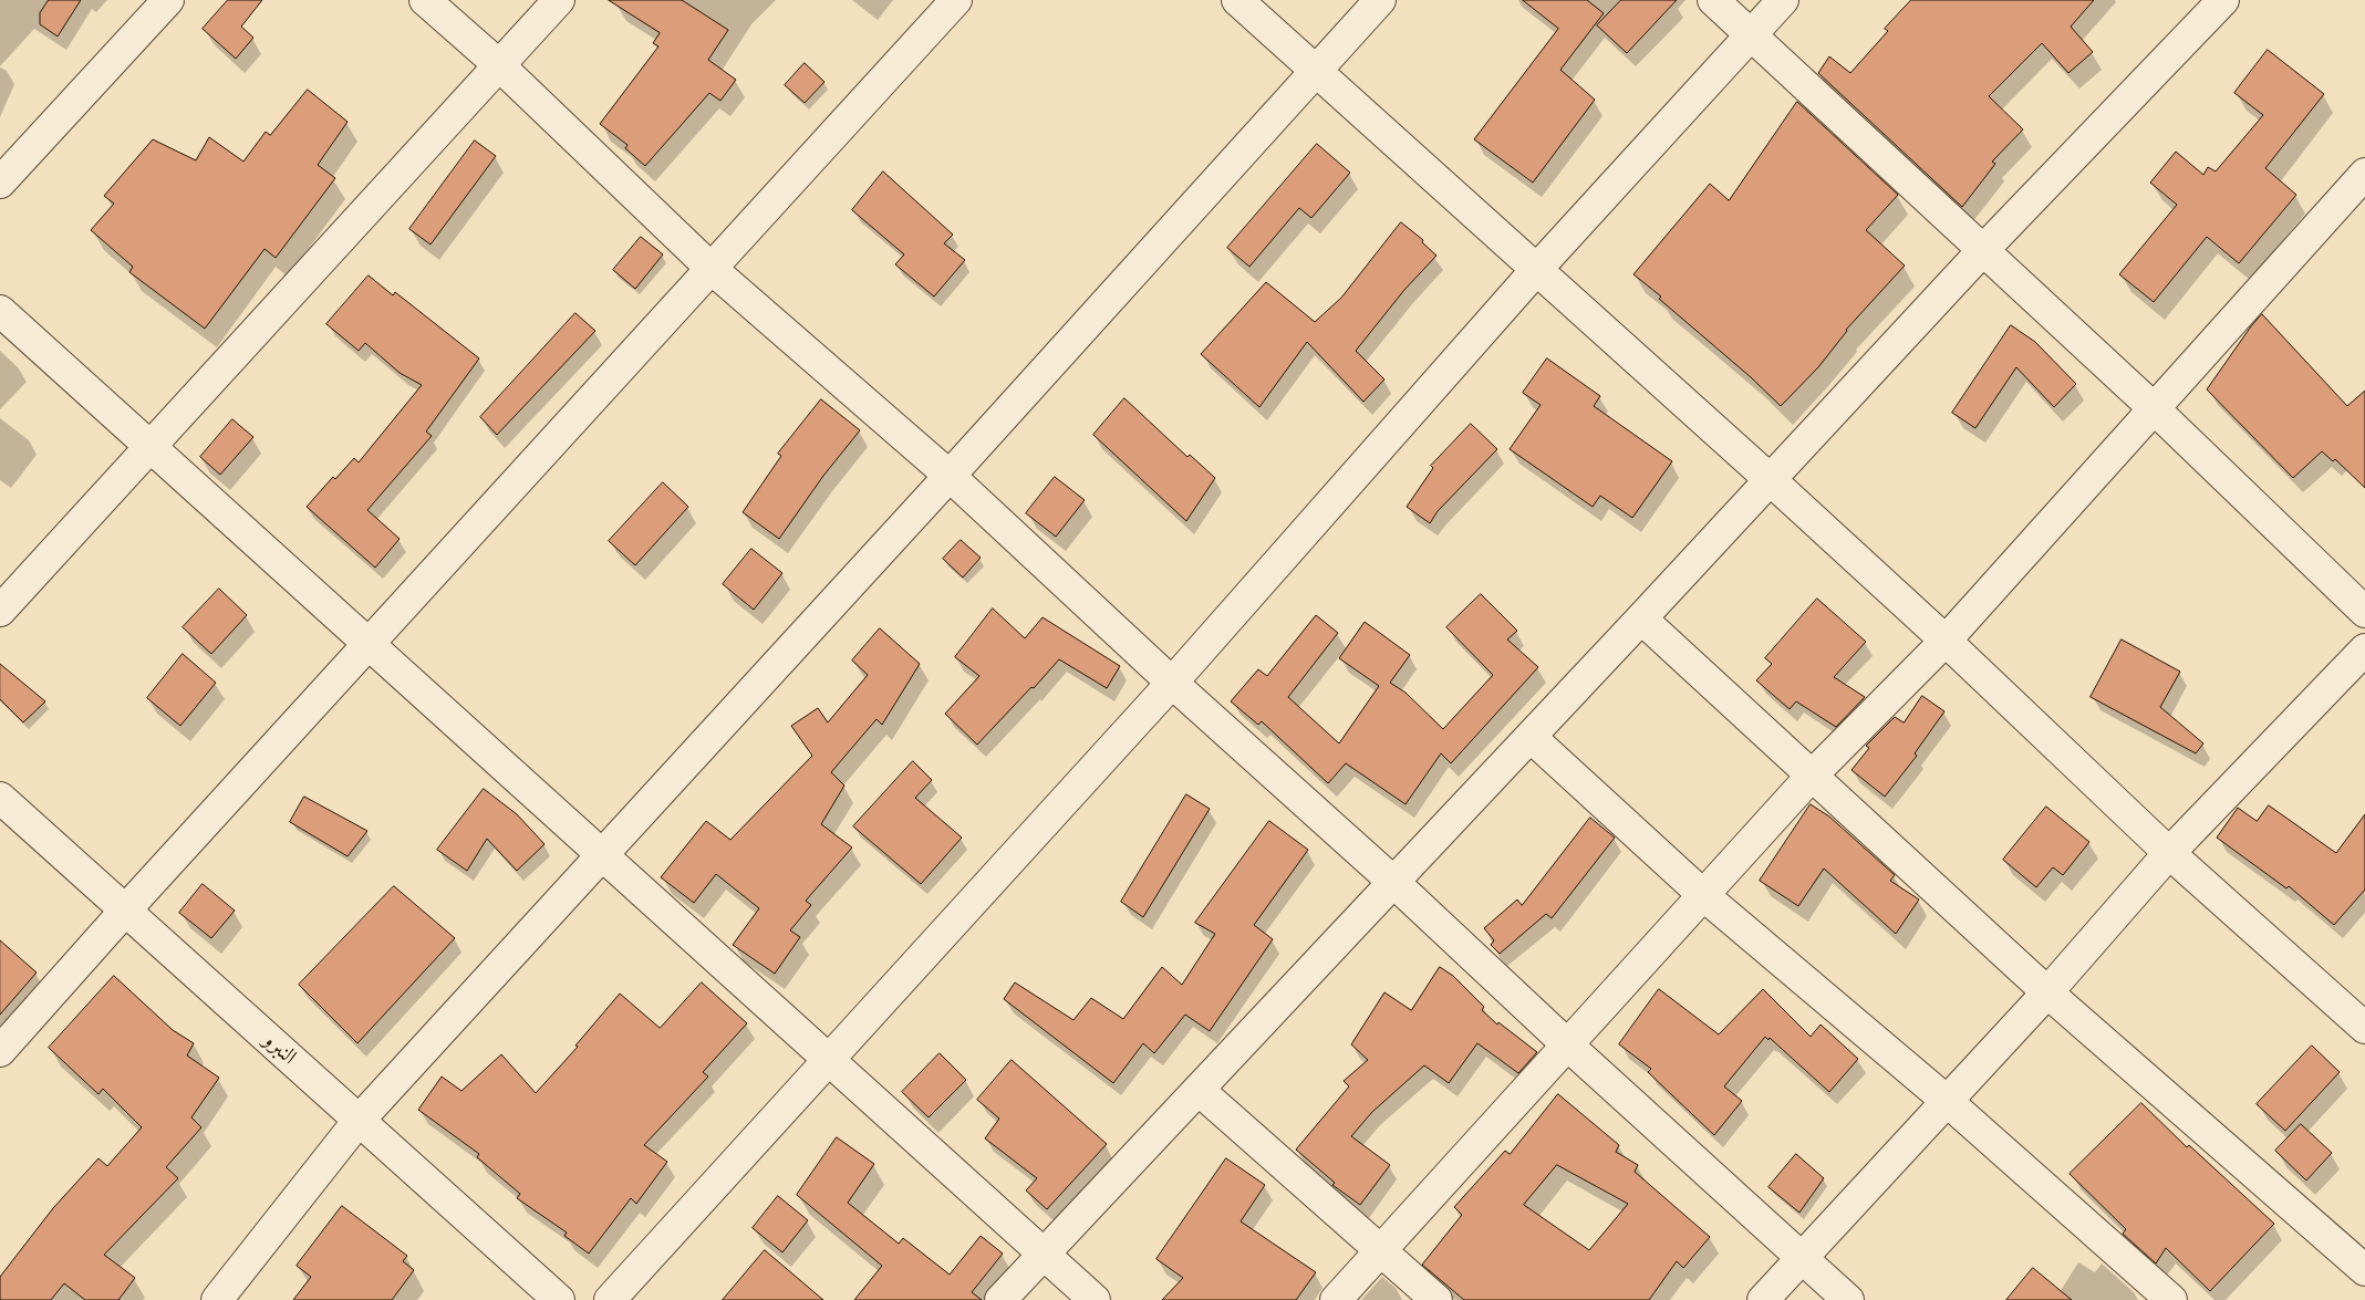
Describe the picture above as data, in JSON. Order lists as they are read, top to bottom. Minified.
{"streets":{"street":["النبرو"]}}
